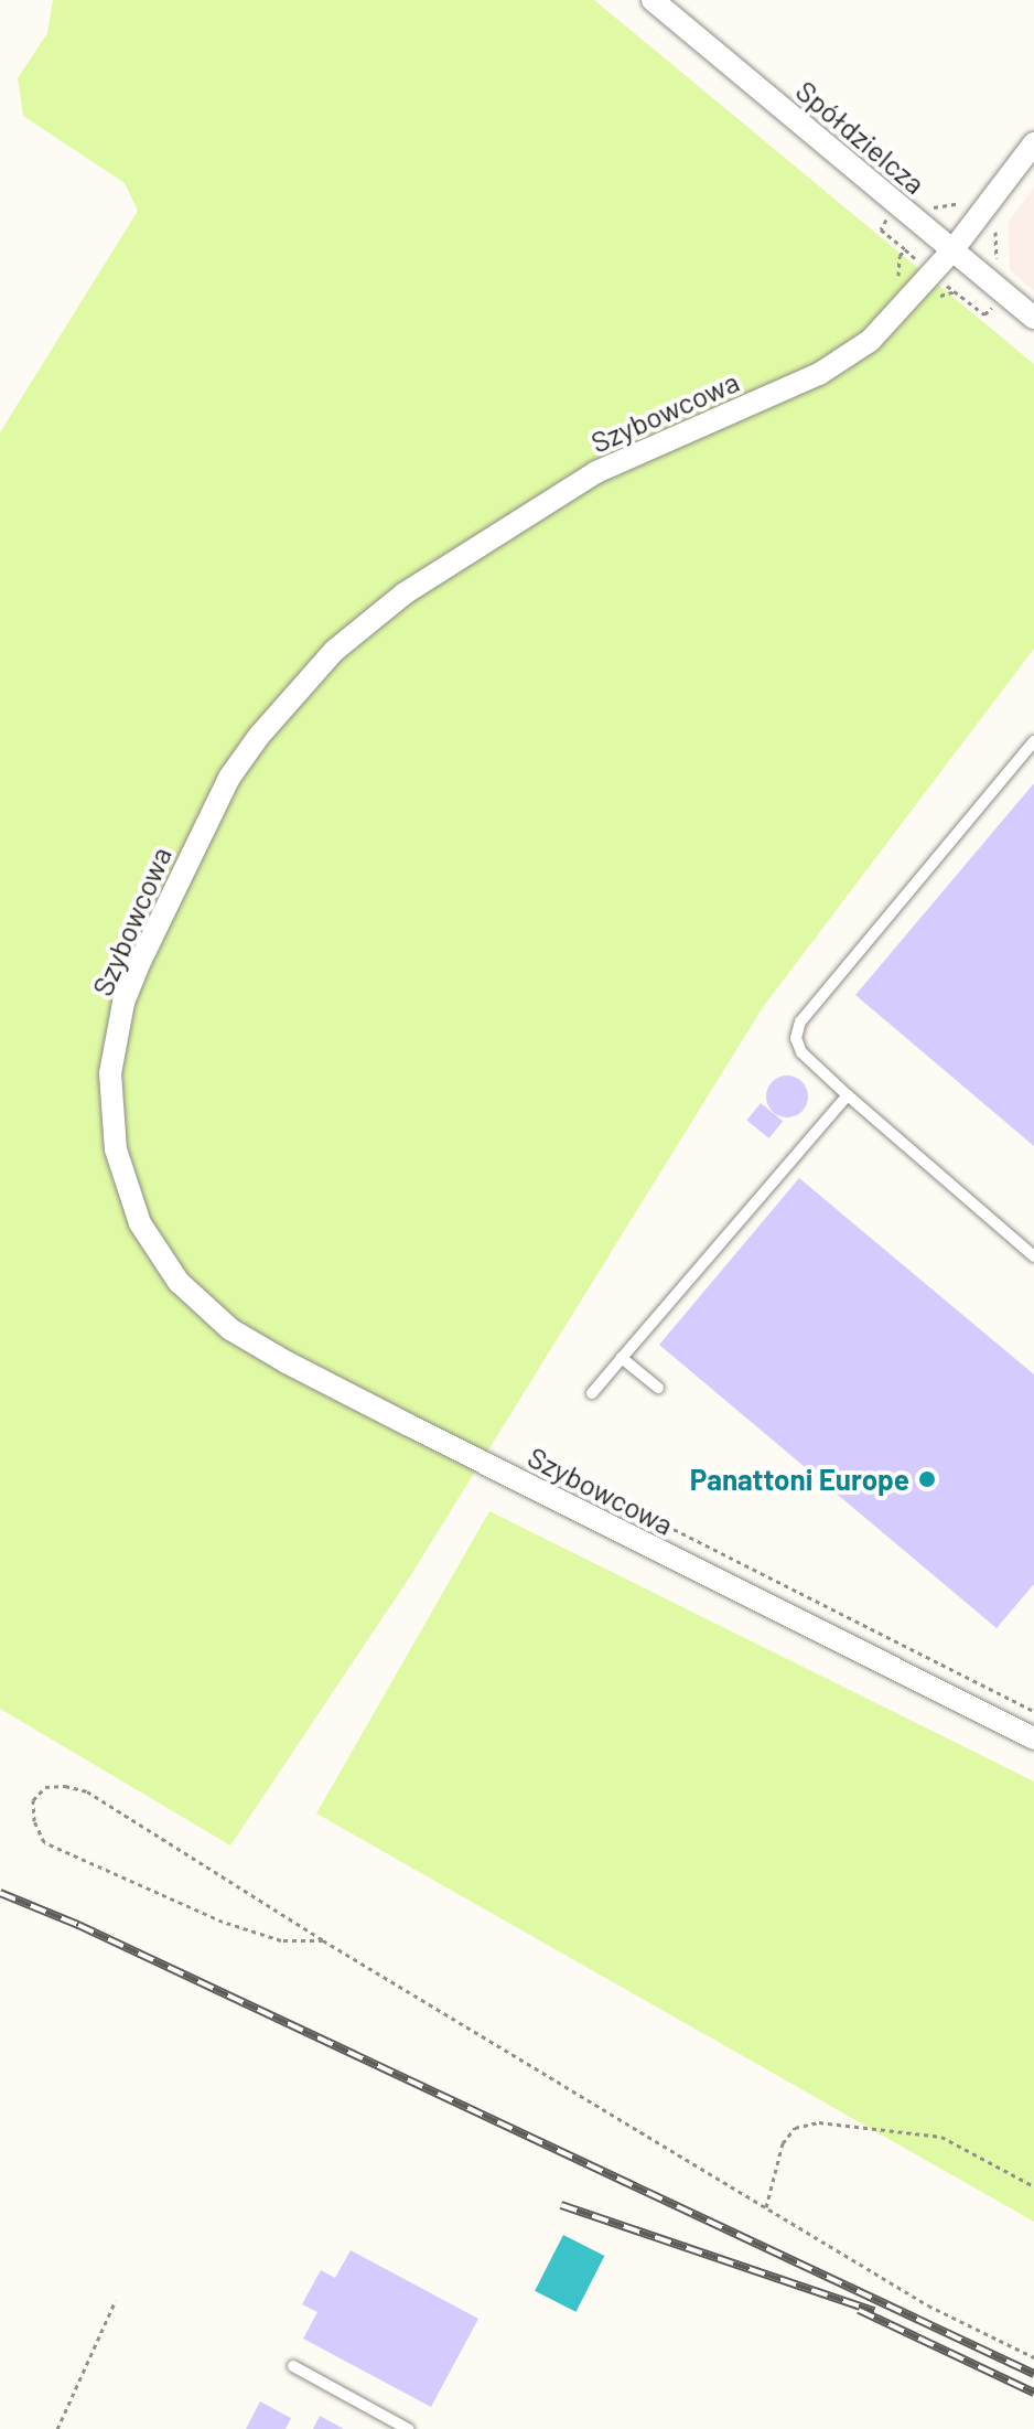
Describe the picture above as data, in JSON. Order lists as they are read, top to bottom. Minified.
{"streets":{"street":["Spółdzielcza","Szybowcowa"]},"crossings":[["Spółdzielcza","Szybowcowa"]],"places":["Panattoni Europe"]}
